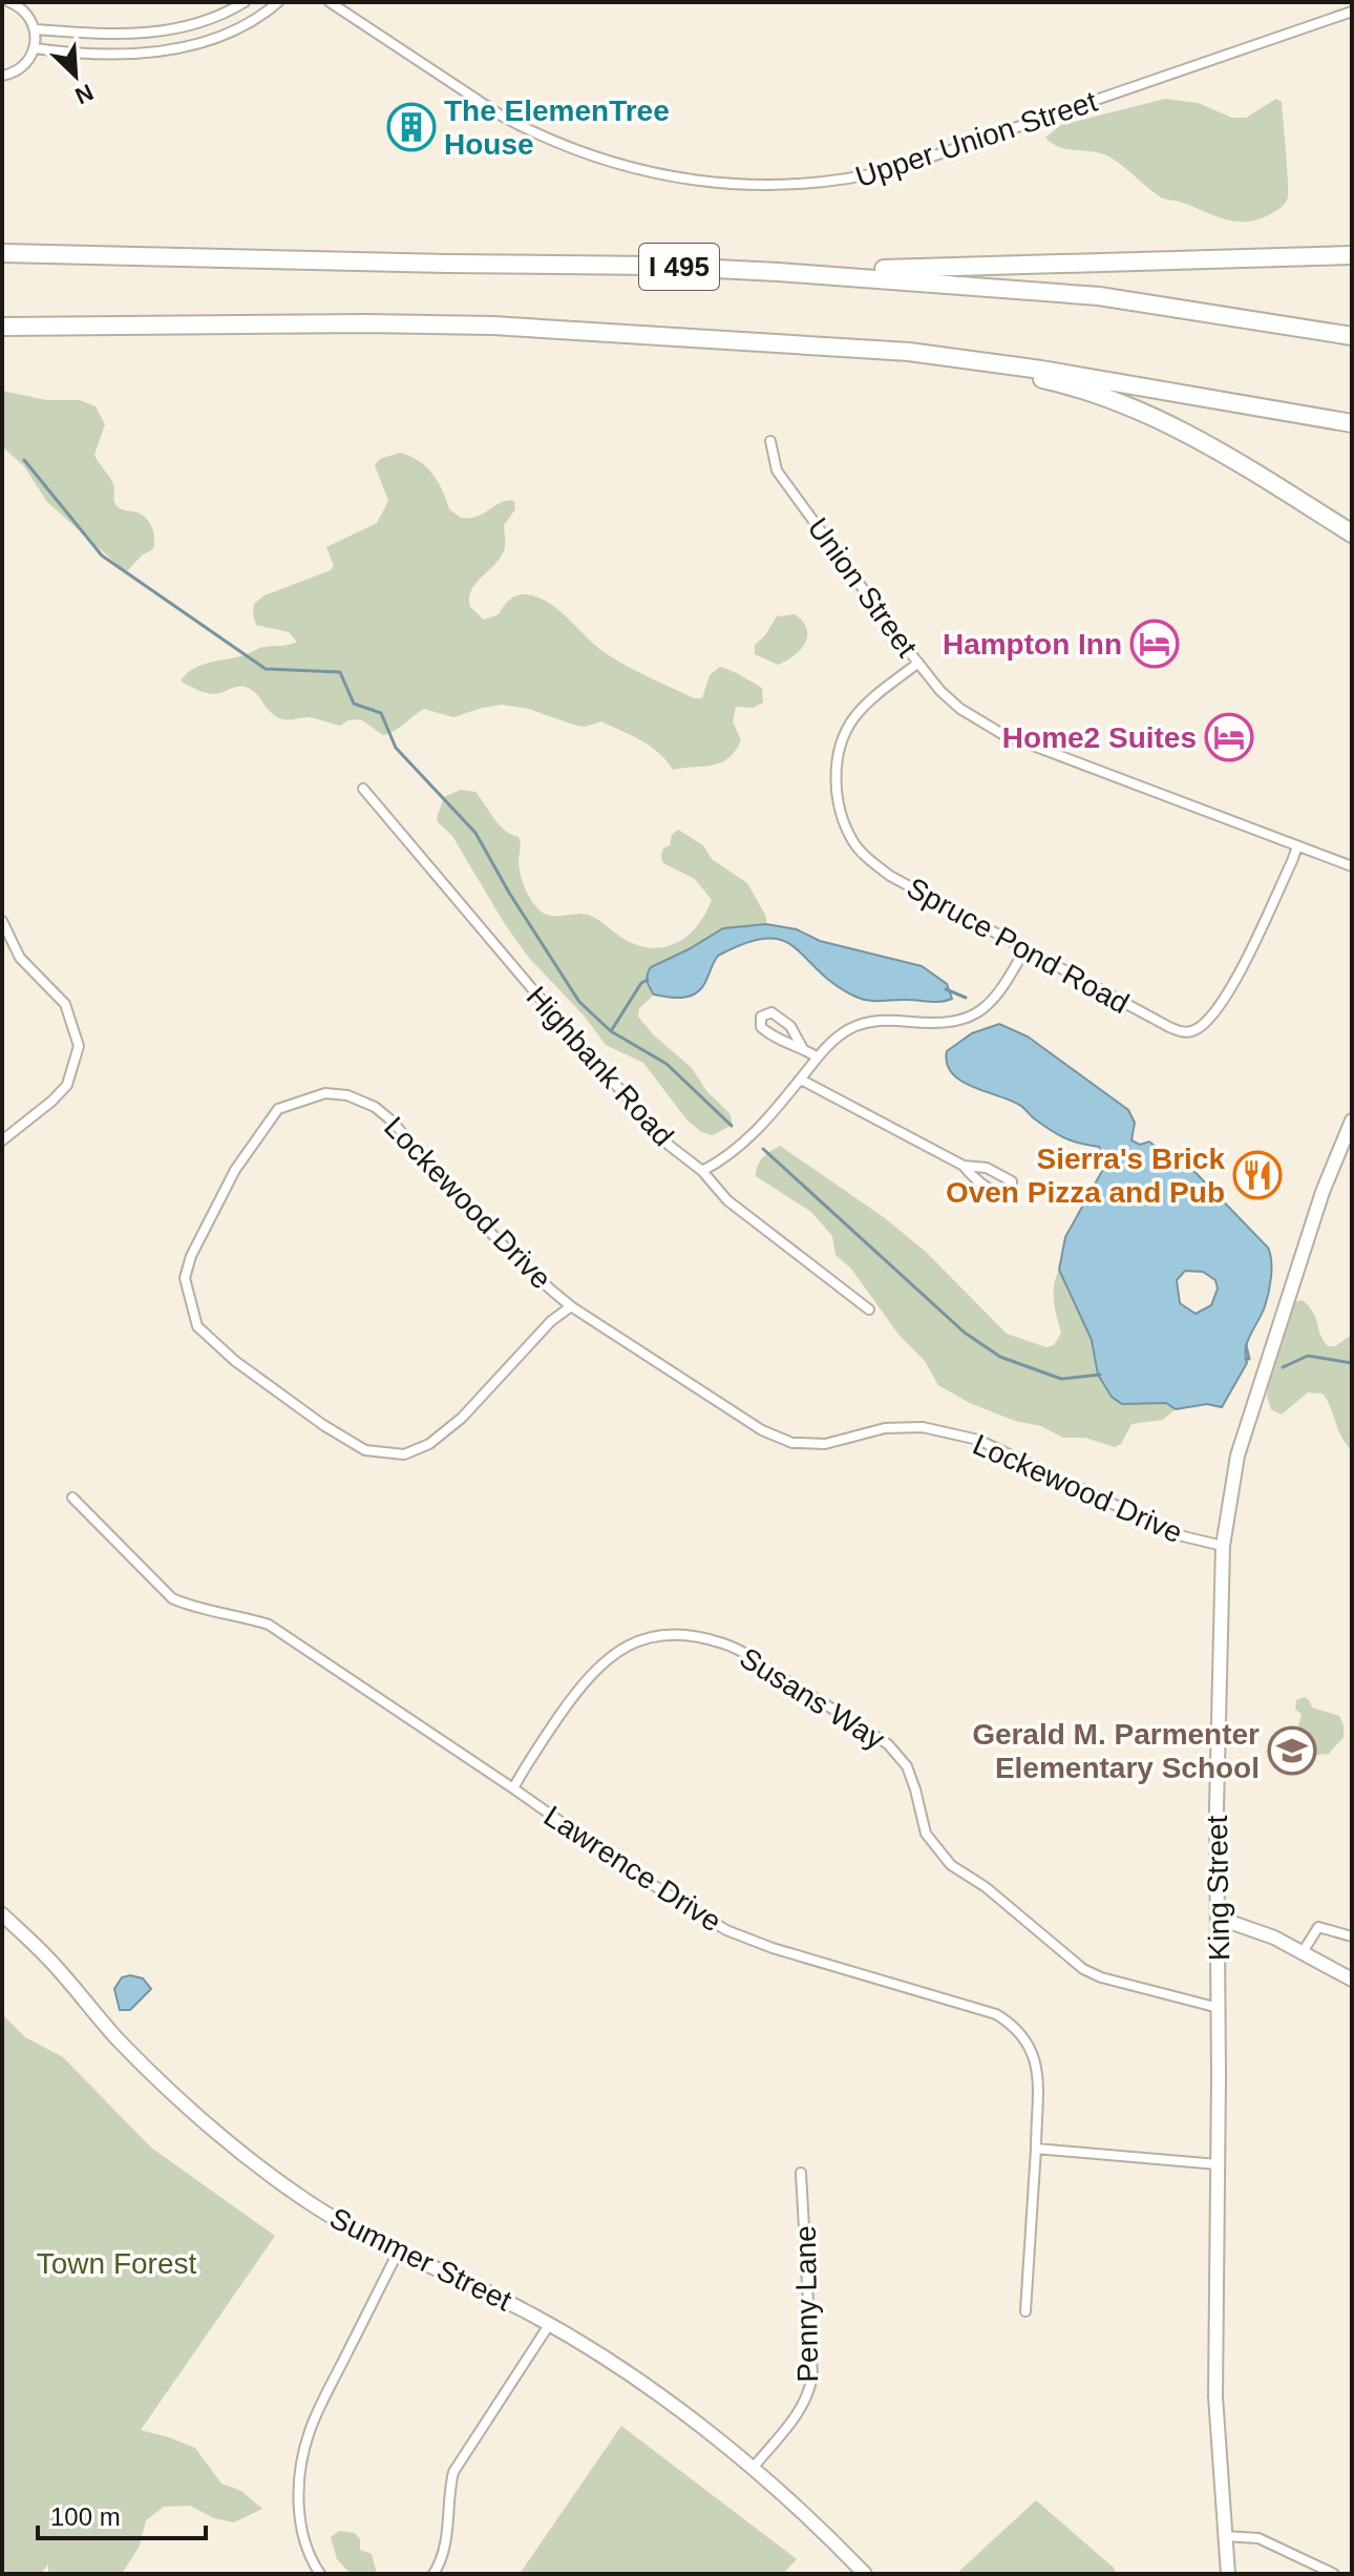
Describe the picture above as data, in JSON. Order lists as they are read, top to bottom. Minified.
{"streets":{"highway":["I 495"],"main road":["King Street","Summer Street"],"street":["Upper Union Street","Union Street","Spruce Pond Road","Highbank Road","Lockewood Drive","Susans Way","Lawrence Drive","Penny Lane"]},"crossings":[["Union Street","Spruce Pond Road"],["Lockewood Drive","King Street"],["Susans Way","Lawrence Drive"],["Susans Way","King Street"],["Summer Street","Penny Lane"]],"parks":["Town Forest"],"places":{"building":["The ElemenTree House"],"hotel":["Hampton Inn","Home2 Suites"],"restaurant":["Sierra's Brick Oven Pizza and Pub"],"school or university":["Gerald M. Parmenter Elementary School"]},"scale_bar":"100 m","north":"bottom right"}
